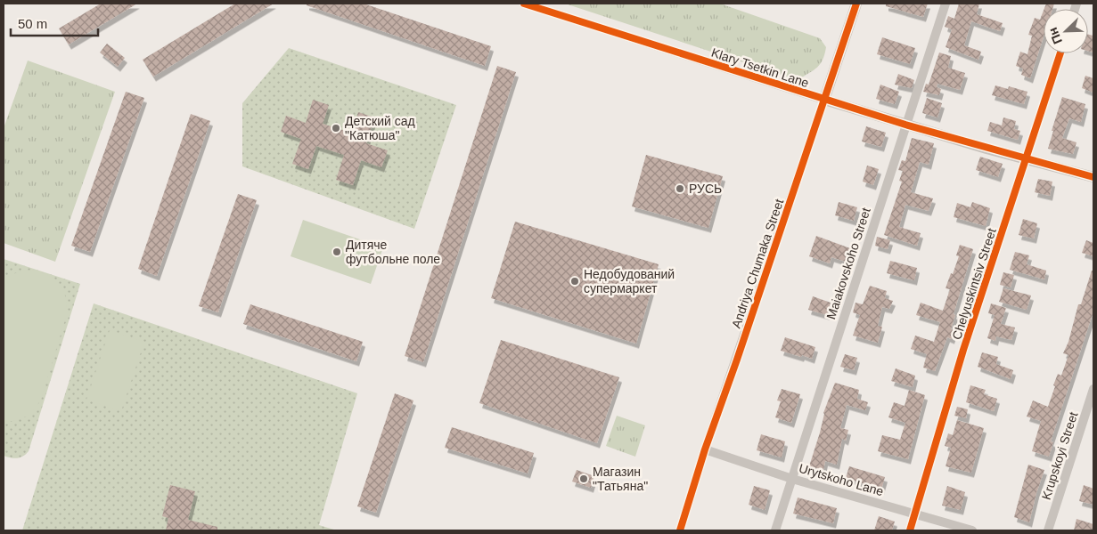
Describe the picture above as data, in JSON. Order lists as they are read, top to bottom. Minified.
{"streets":{"street":["Klary Tsetkin Lane","Andriya Chumaka Street","Maiakovskoho Street","Chelyuskintsiv Street","Krupskoyi Street","Urytskoho Lane"]},"crossings":[["Klary Tsetkin Lane","Andriya Chumaka Street"],["Klary Tsetkin Lane","Maiakovskoho Street"],["Klary Tsetkin Lane","Chelyuskintsiv Street"],["Andriya Chumaka Street","Urytskoho Lane"],["Maiakovskoho Street","Urytskoho Lane"],["Chelyuskintsiv Street","Urytskoho Lane"]],"places":["Детский сад \"Катюша\"","РУСЬ","Дитяче футбольне поле","Недобудований супермаркет","Магазин \"Татьяна\""],"scale_bar":"50 m","north":"bottom left"}
